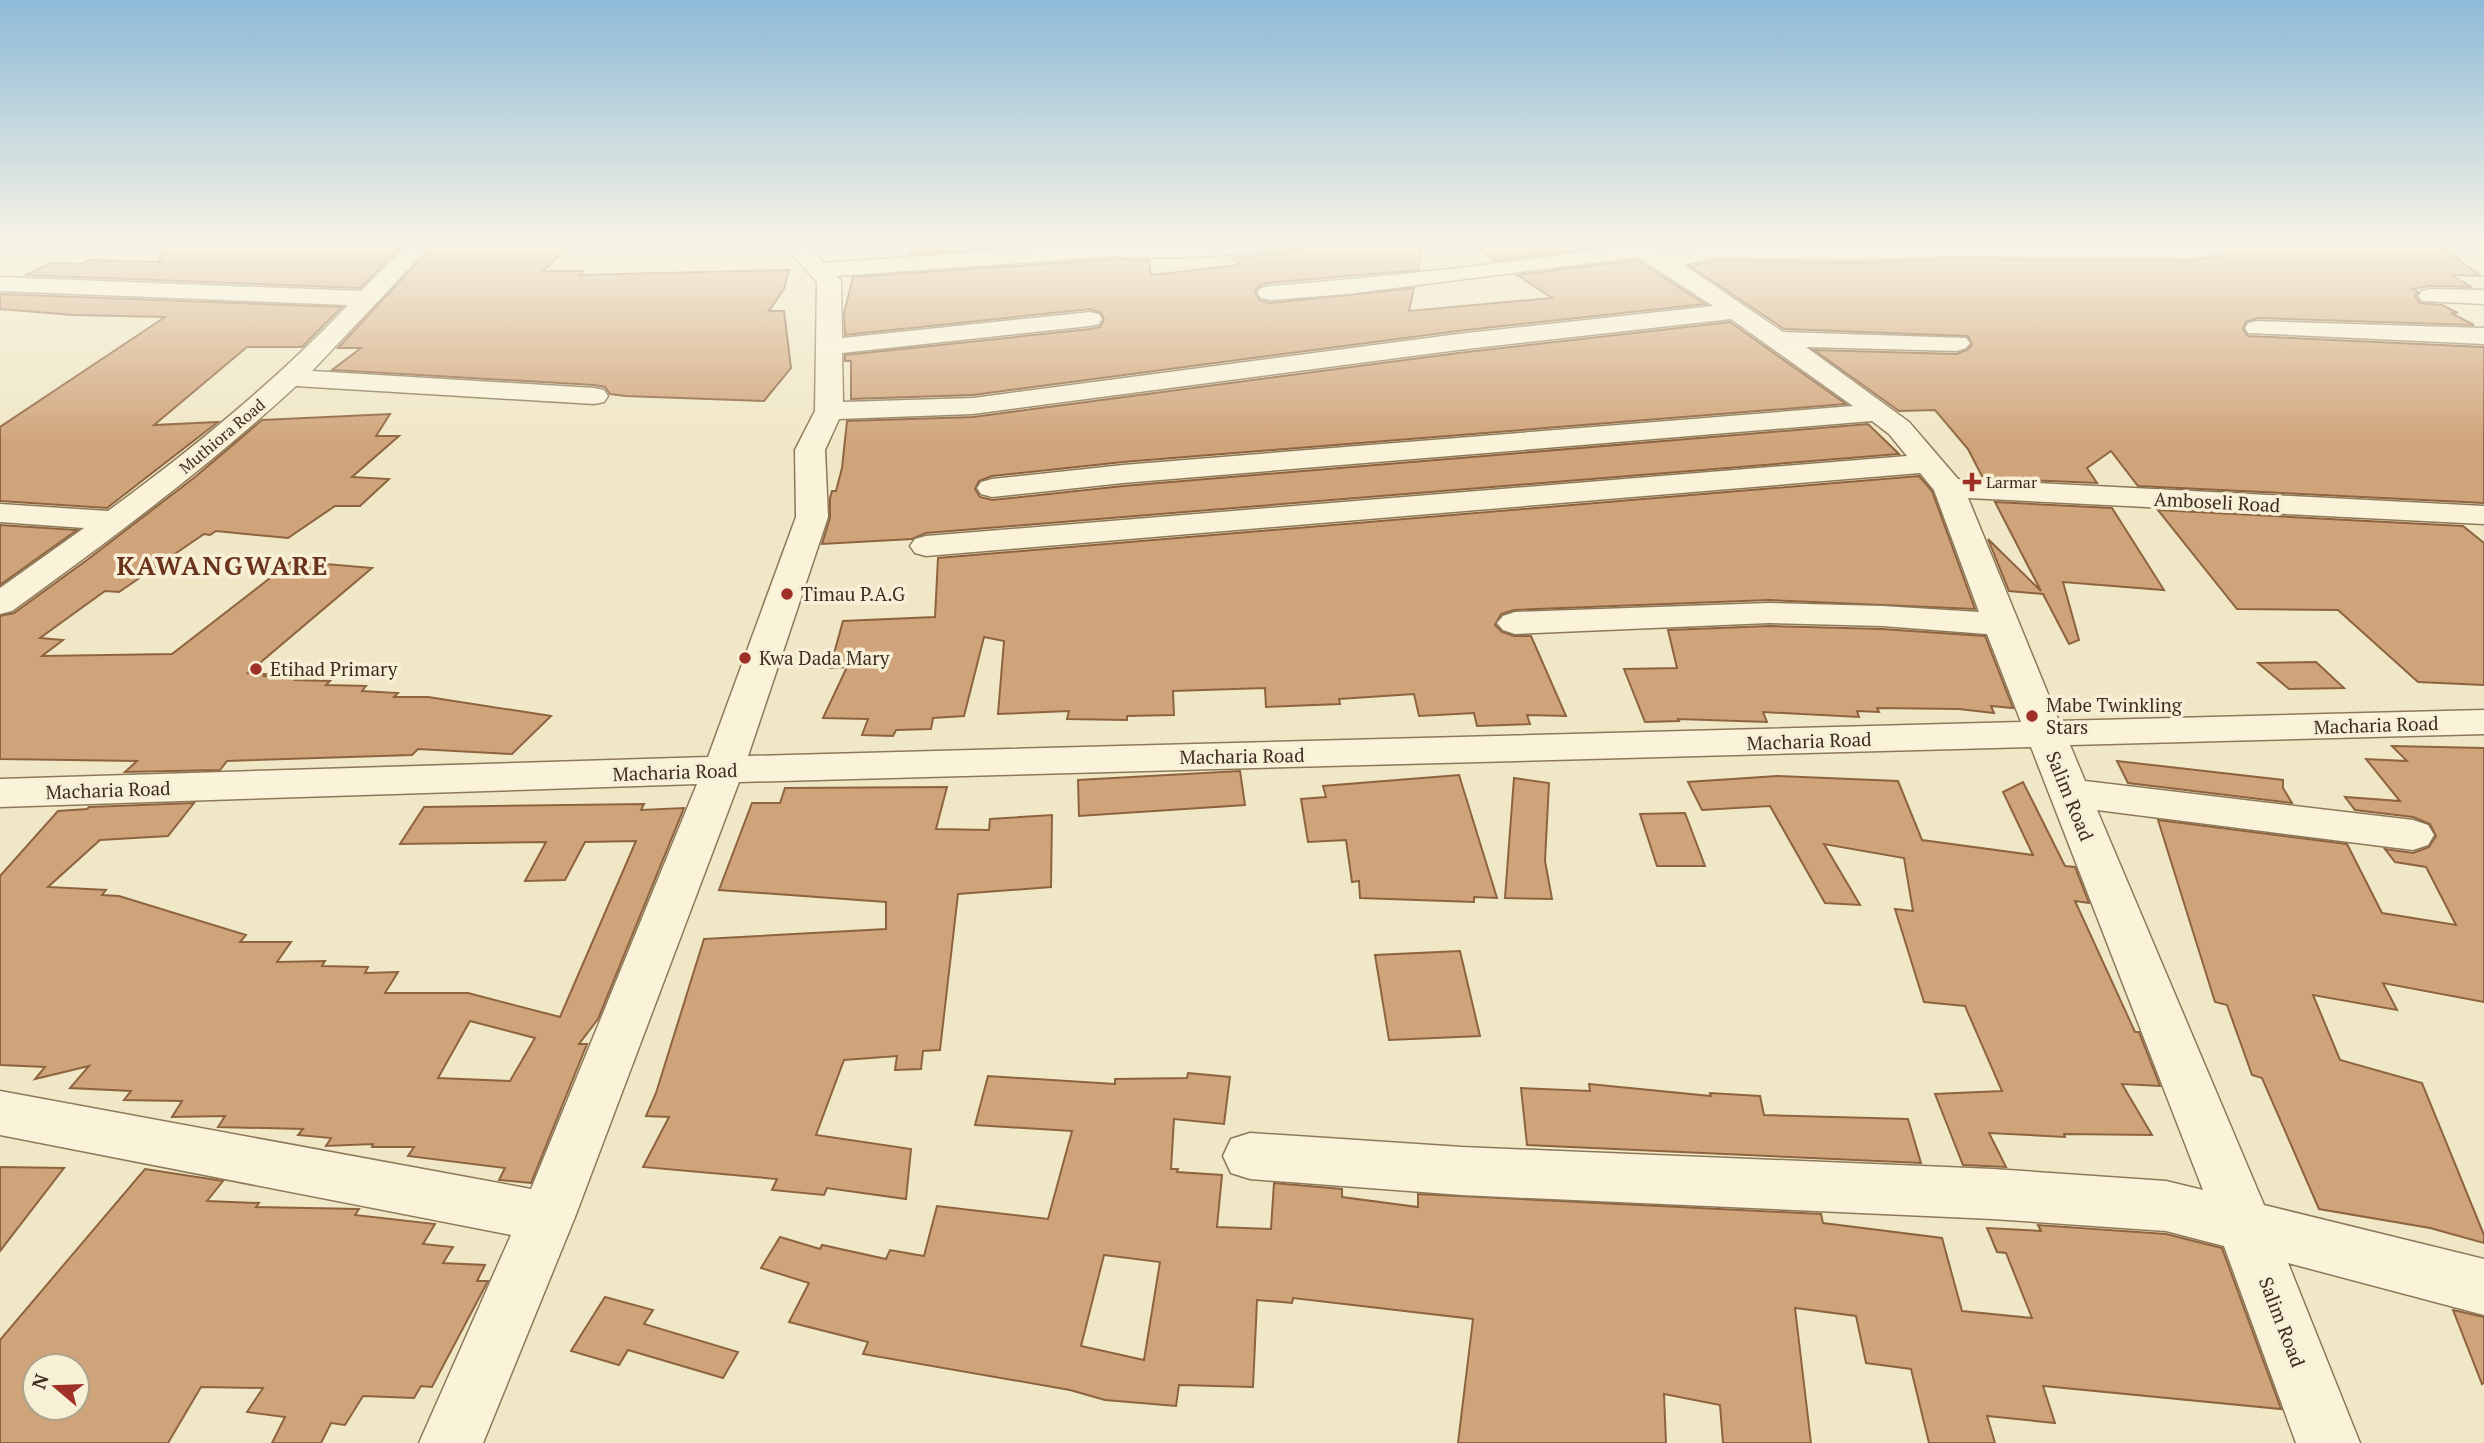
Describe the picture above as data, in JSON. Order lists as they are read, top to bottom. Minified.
{"streets":{"street":["Muthiora Road","Amboseli Road","Macharia Road","Salim Road"]},"crossings":[["Amboseli Road","Salim Road"],["Macharia Road","Salim Road"]],"districts":["KAWANGWARE"],"places":{"health":["Larmar"],"other":["Timau P.A.G","Kwa Dada Mary","Etihad Primary","Mabe Twinkling Stars"]},"north":"left"}
